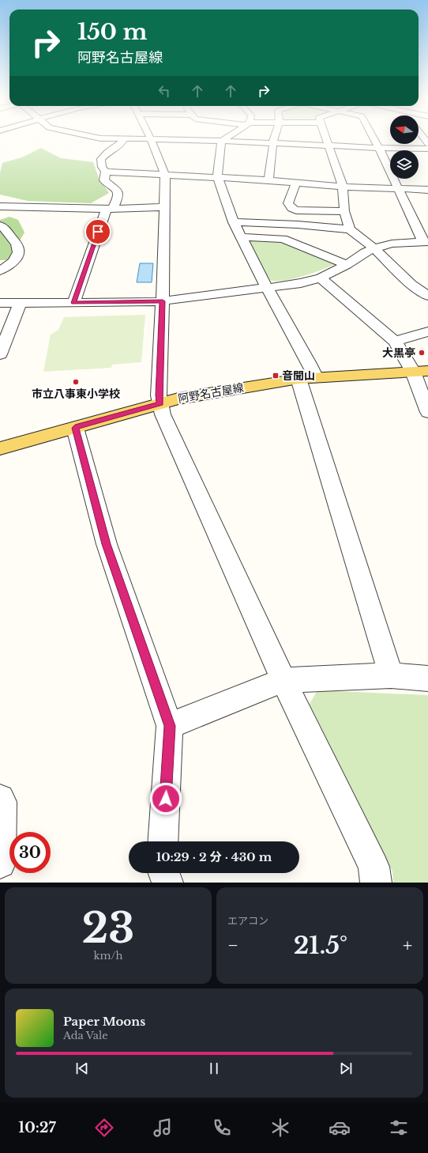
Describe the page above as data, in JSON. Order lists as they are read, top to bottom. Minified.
{"streets":{"main road":["阿野名古屋線"]},"places":{"other":["大黒亭","市立八事東小学校"],"transit":["音聞山"]},"north":"left","page":{"turn":["150 m","阿野名古屋線"],"limit":"30","trip":"10:29 · 2 分 · 430 m","tile":[["23","km/h"],"エアコン"],"heat":["−","21.5°","+"],"song":["Paper Moons","Ada Vale"],"tabs":"10:27"}}
